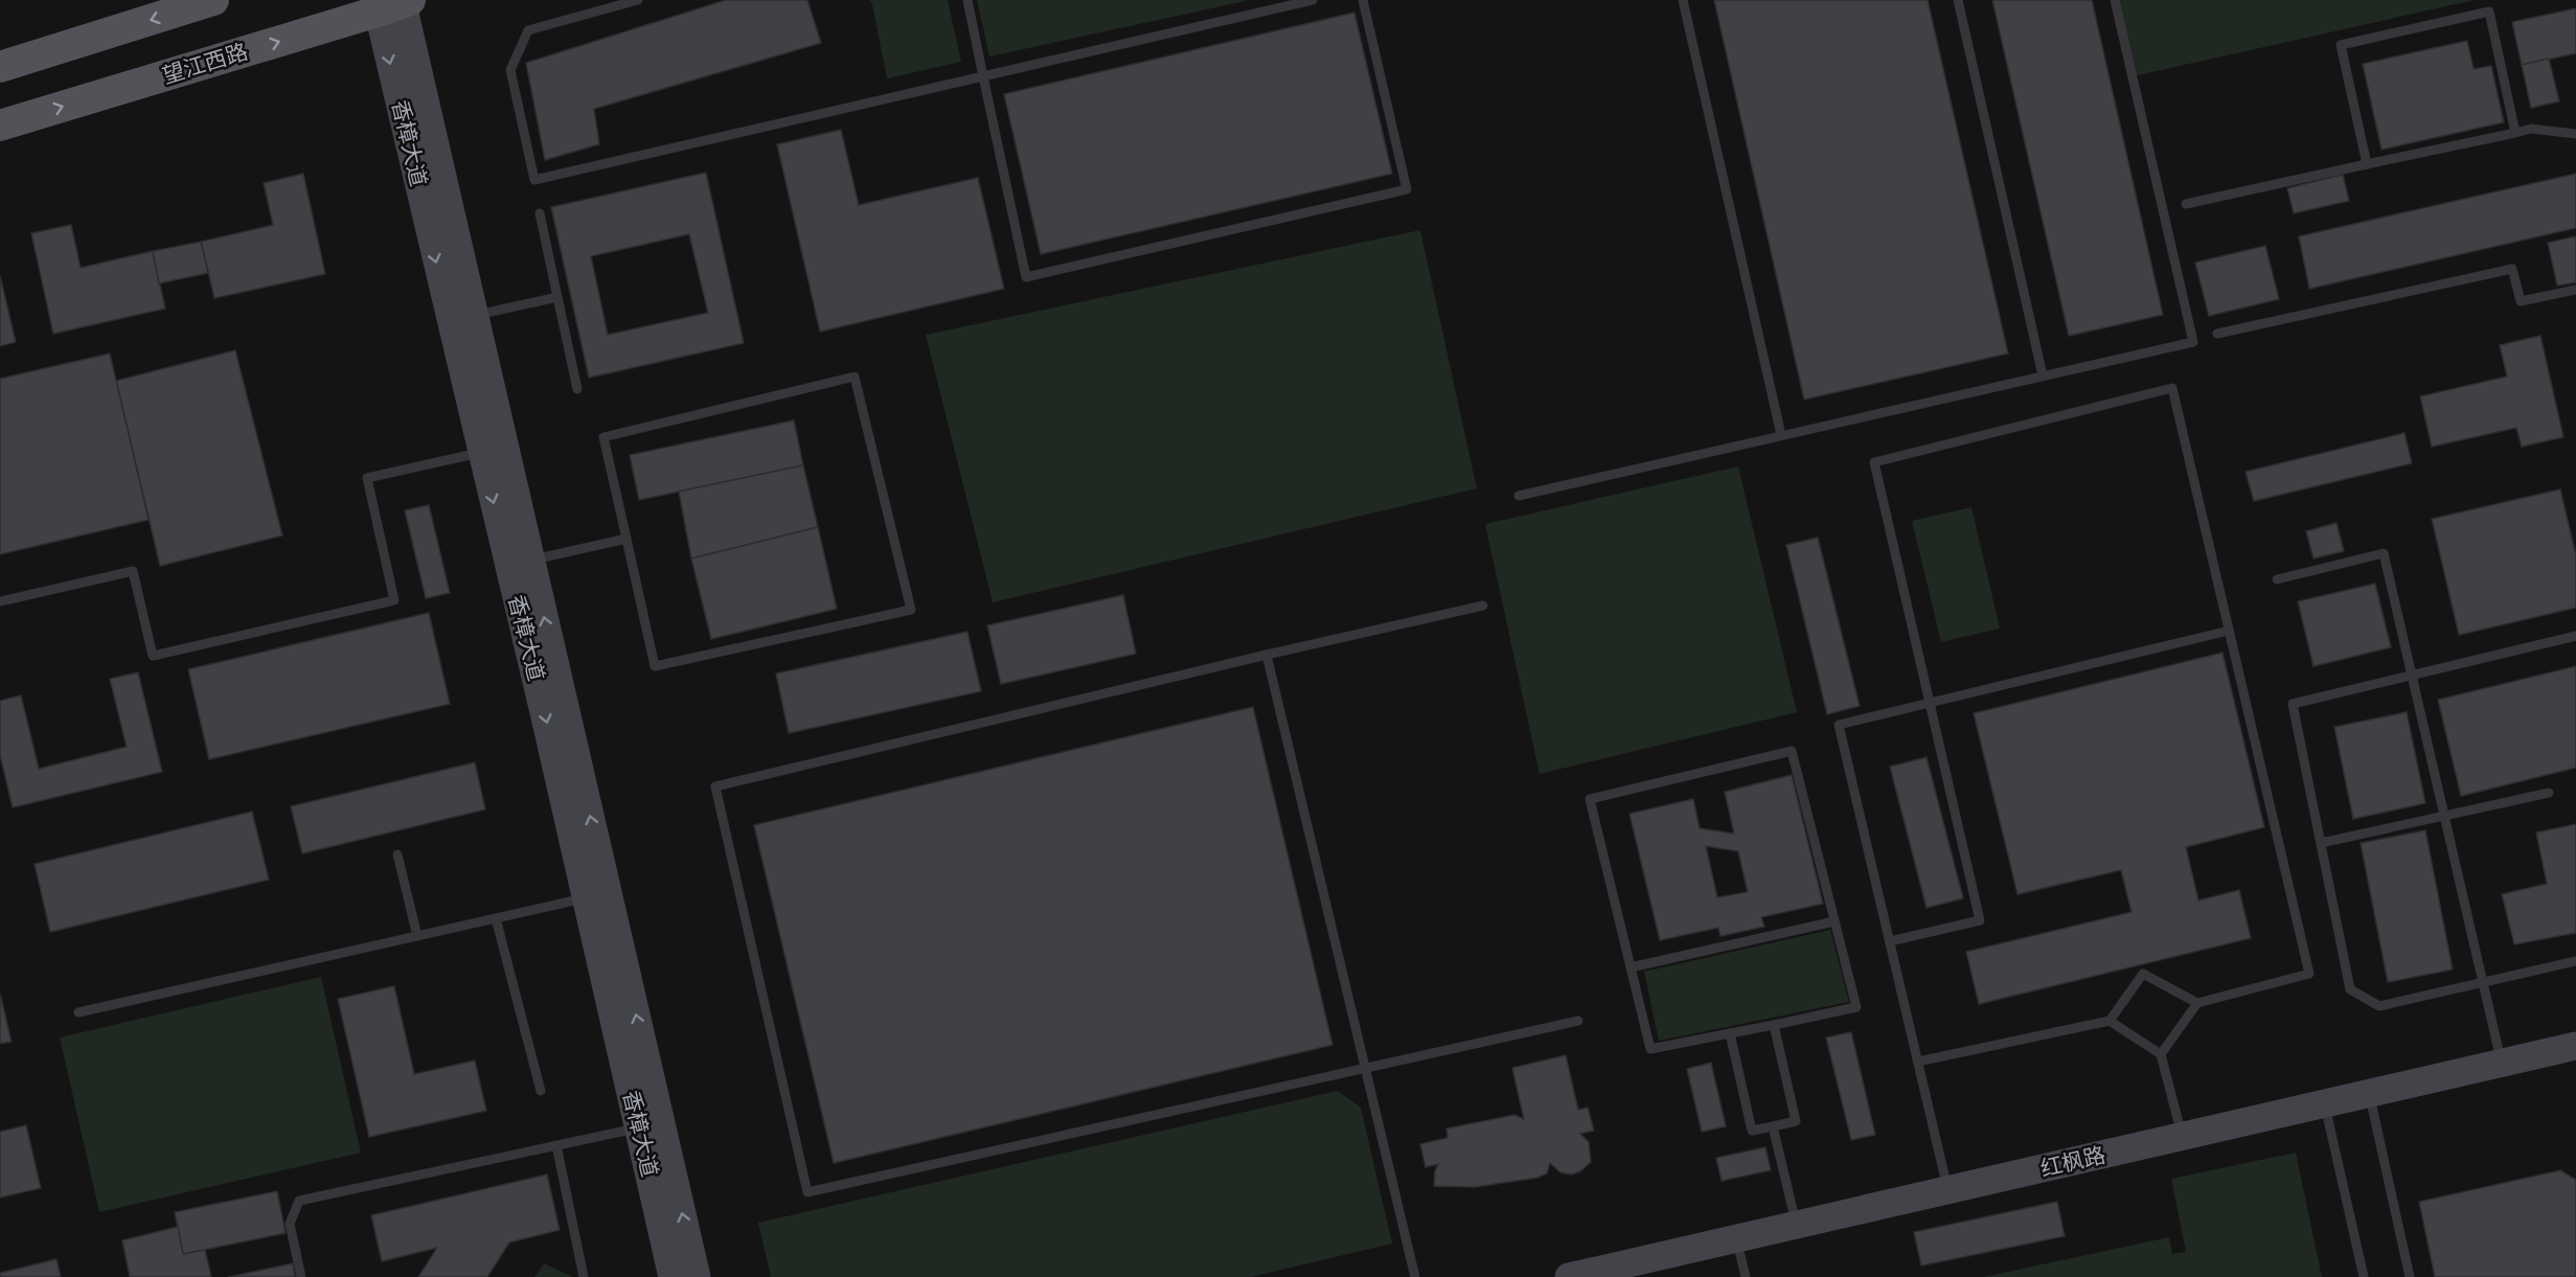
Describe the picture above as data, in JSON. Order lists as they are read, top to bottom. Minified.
{"streets":{"main road":["望江西路","香樟大道","红枫路"]},"crossings":[["望江西路","香樟大道"]]}
